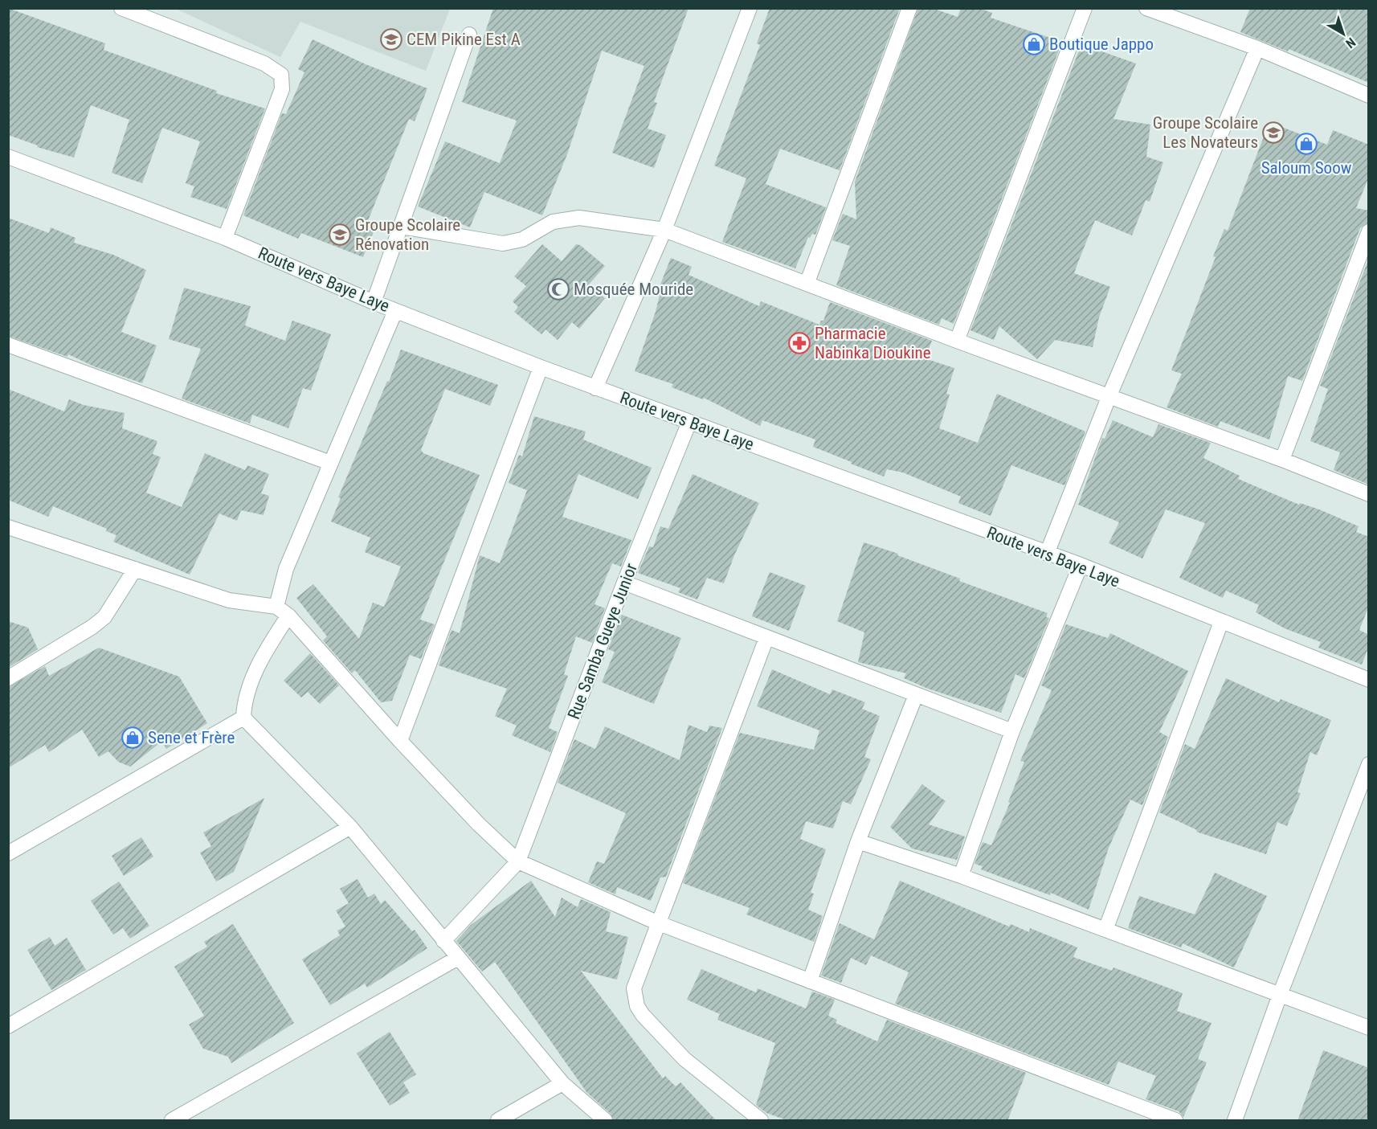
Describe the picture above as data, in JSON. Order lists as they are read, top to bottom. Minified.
{"streets":{"street":["Route vers Baye Laye","Rue Samba Gueye Junior"]},"crossings":[["Route vers Baye Laye","Rue Samba Gueye Junior"]],"places":{"school or university":["CEM Pikine Est A","Groupe Scolaire Les Novateurs","Groupe Scolaire Rénovation"],"shop":["Boutique Jappo","Saloum Soow","Sene et Frère"],"mosque":["Mosquée Mouride"],"pharmacy":["Pharmacie Nabinka Dioukine"]},"north":"bottom right"}
